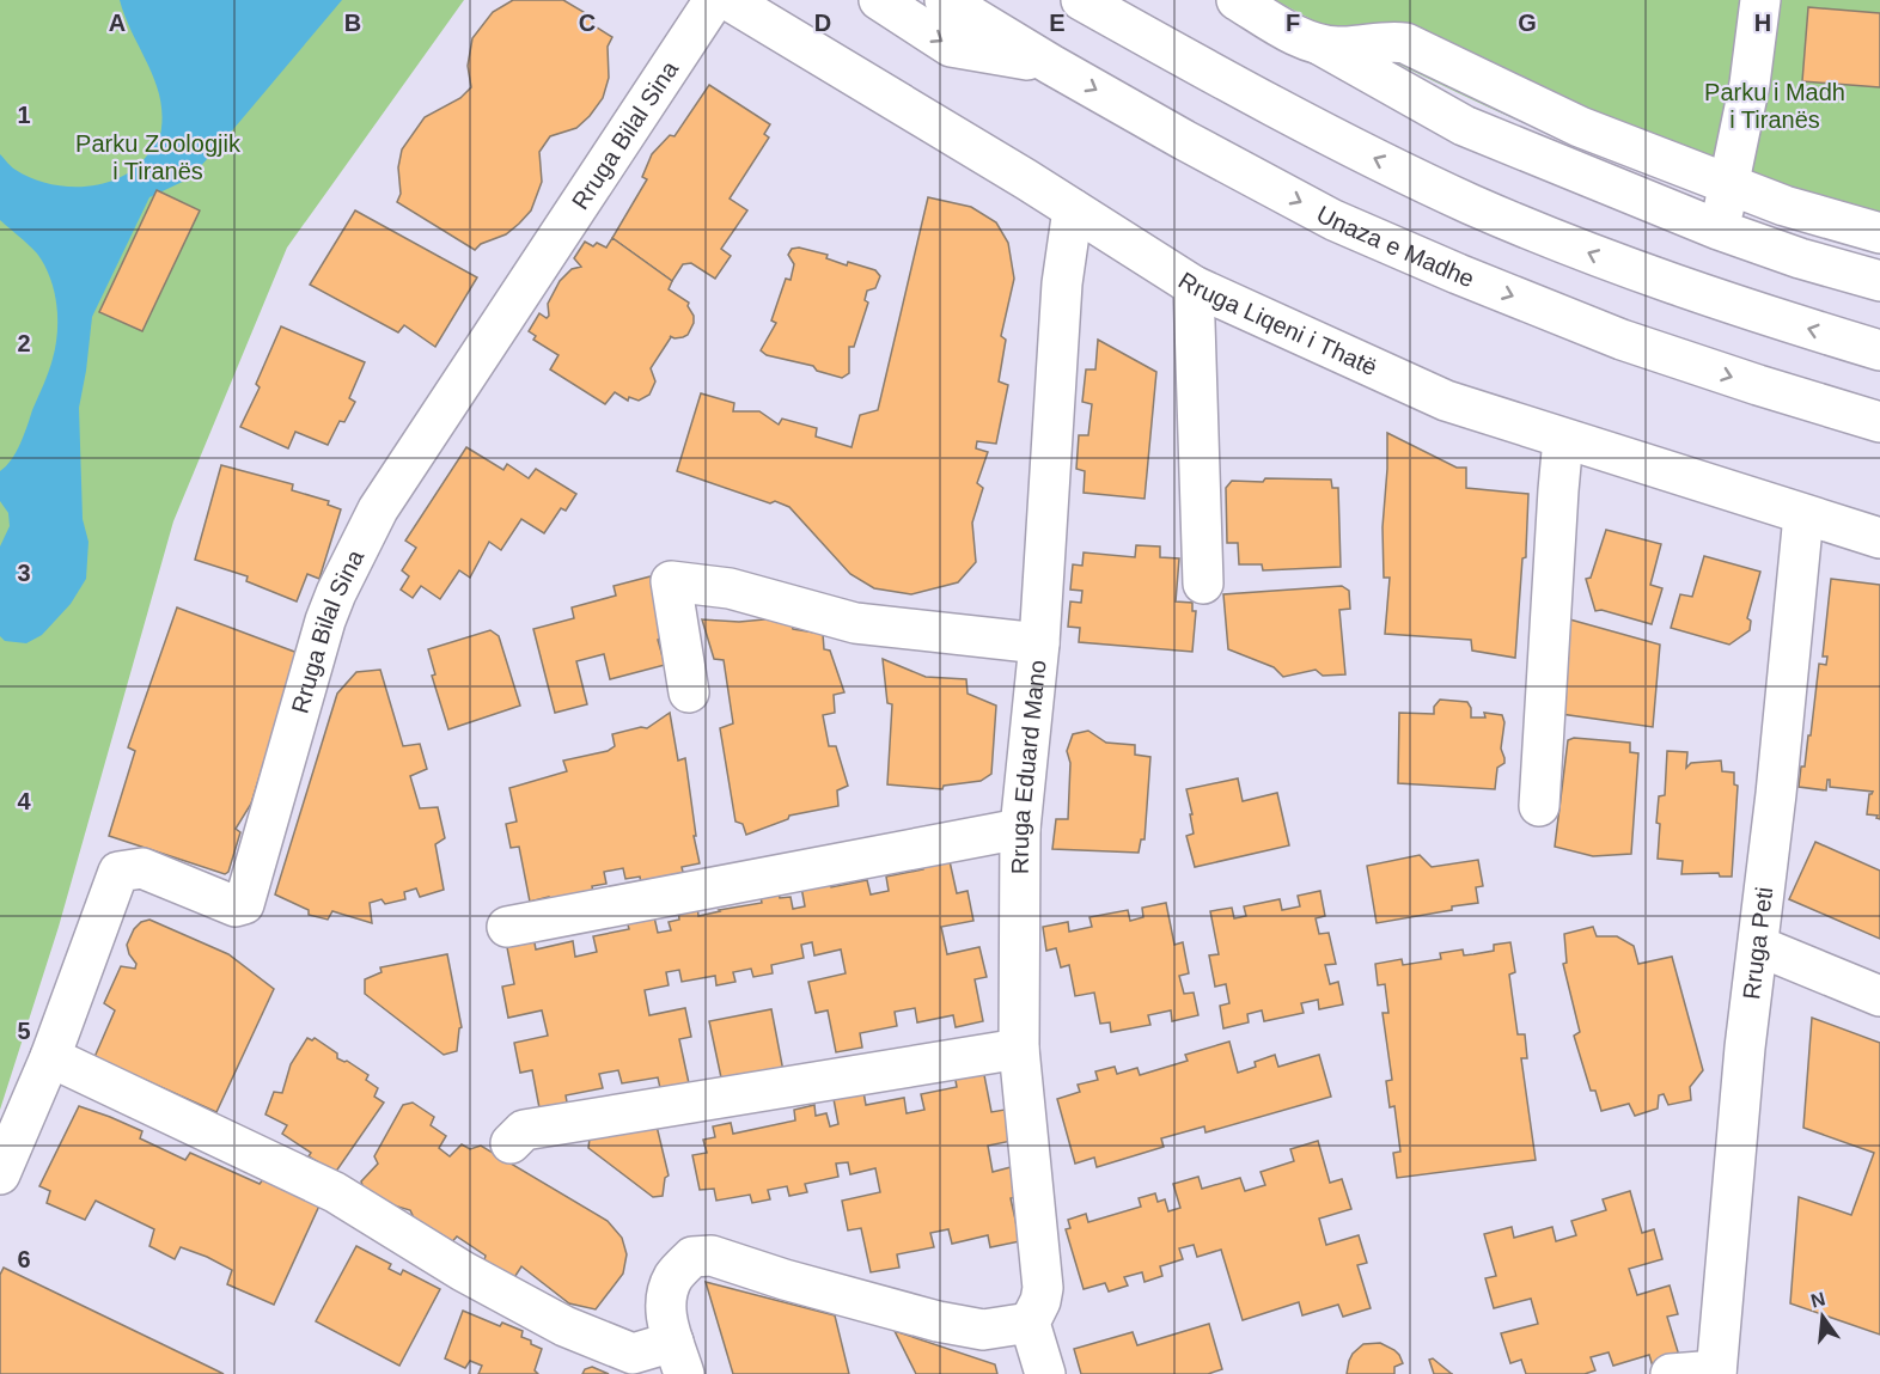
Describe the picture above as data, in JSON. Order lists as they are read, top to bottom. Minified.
{"streets":{"main road":["Rruga Bilal Sina","Unaza e Madhe","Rruga Liqeni i Thatë","Rruga Eduard Mano","Rruga Peti"]},"crossings":[["Rruga Liqeni i Thatë","Rruga Eduard Mano"],["Rruga Liqeni i Thatë","Rruga Peti"]],"parks":["Parku i Madh i Tiranës","Parku Zoologjik i Tiranës"],"north":"top","grid":{"columns":["A","B","C","D","E","F","G","H"],"rows":["1","2","3","4","5","6"]}}
